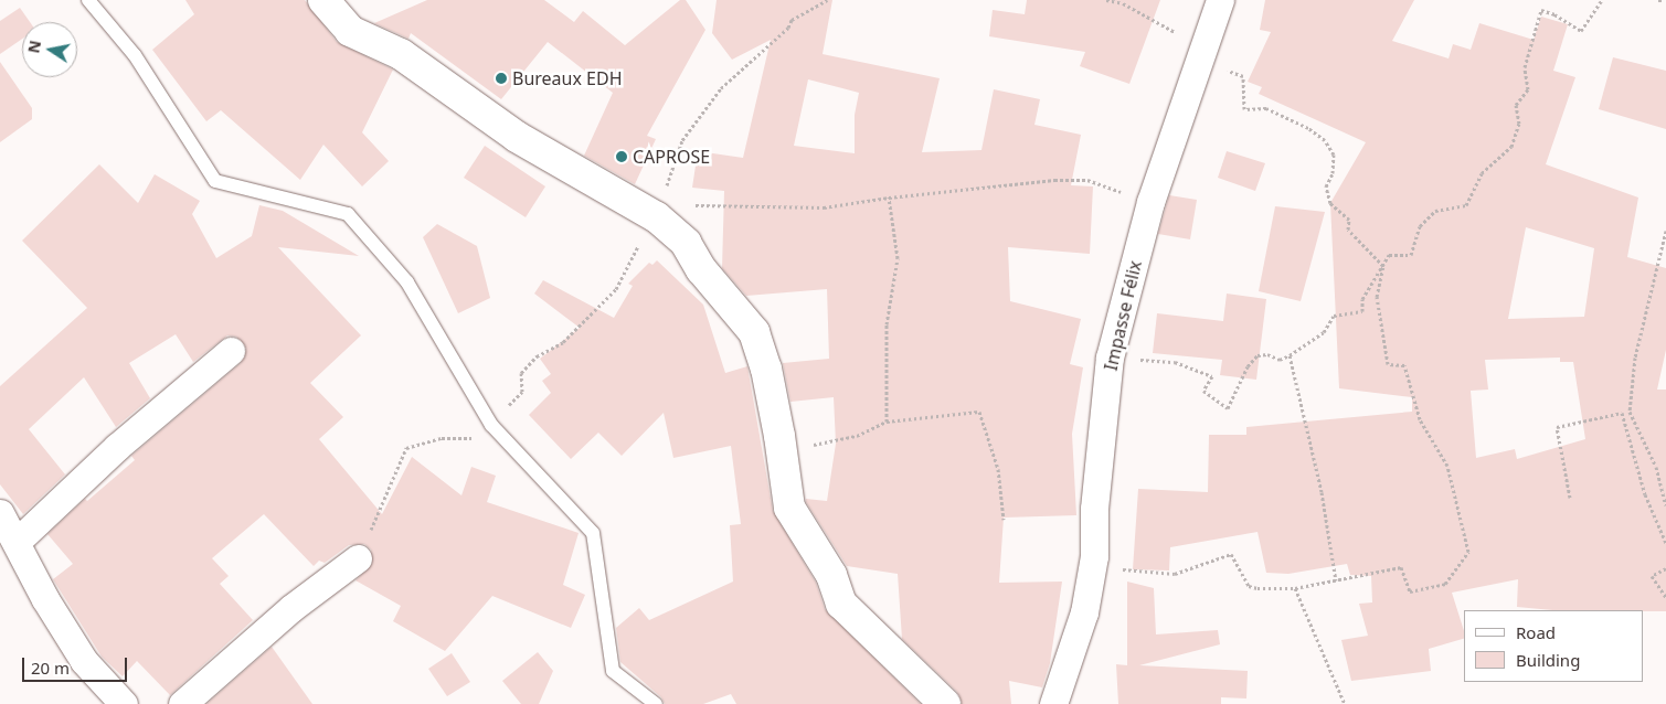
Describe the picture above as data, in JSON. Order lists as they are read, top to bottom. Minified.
{"streets":{"street":["Impasse Félix"]},"places":["Bureaux EDH","CAPROSE"],"legend":["Road","Building"],"scale_bar":"20 m","north":"left"}
